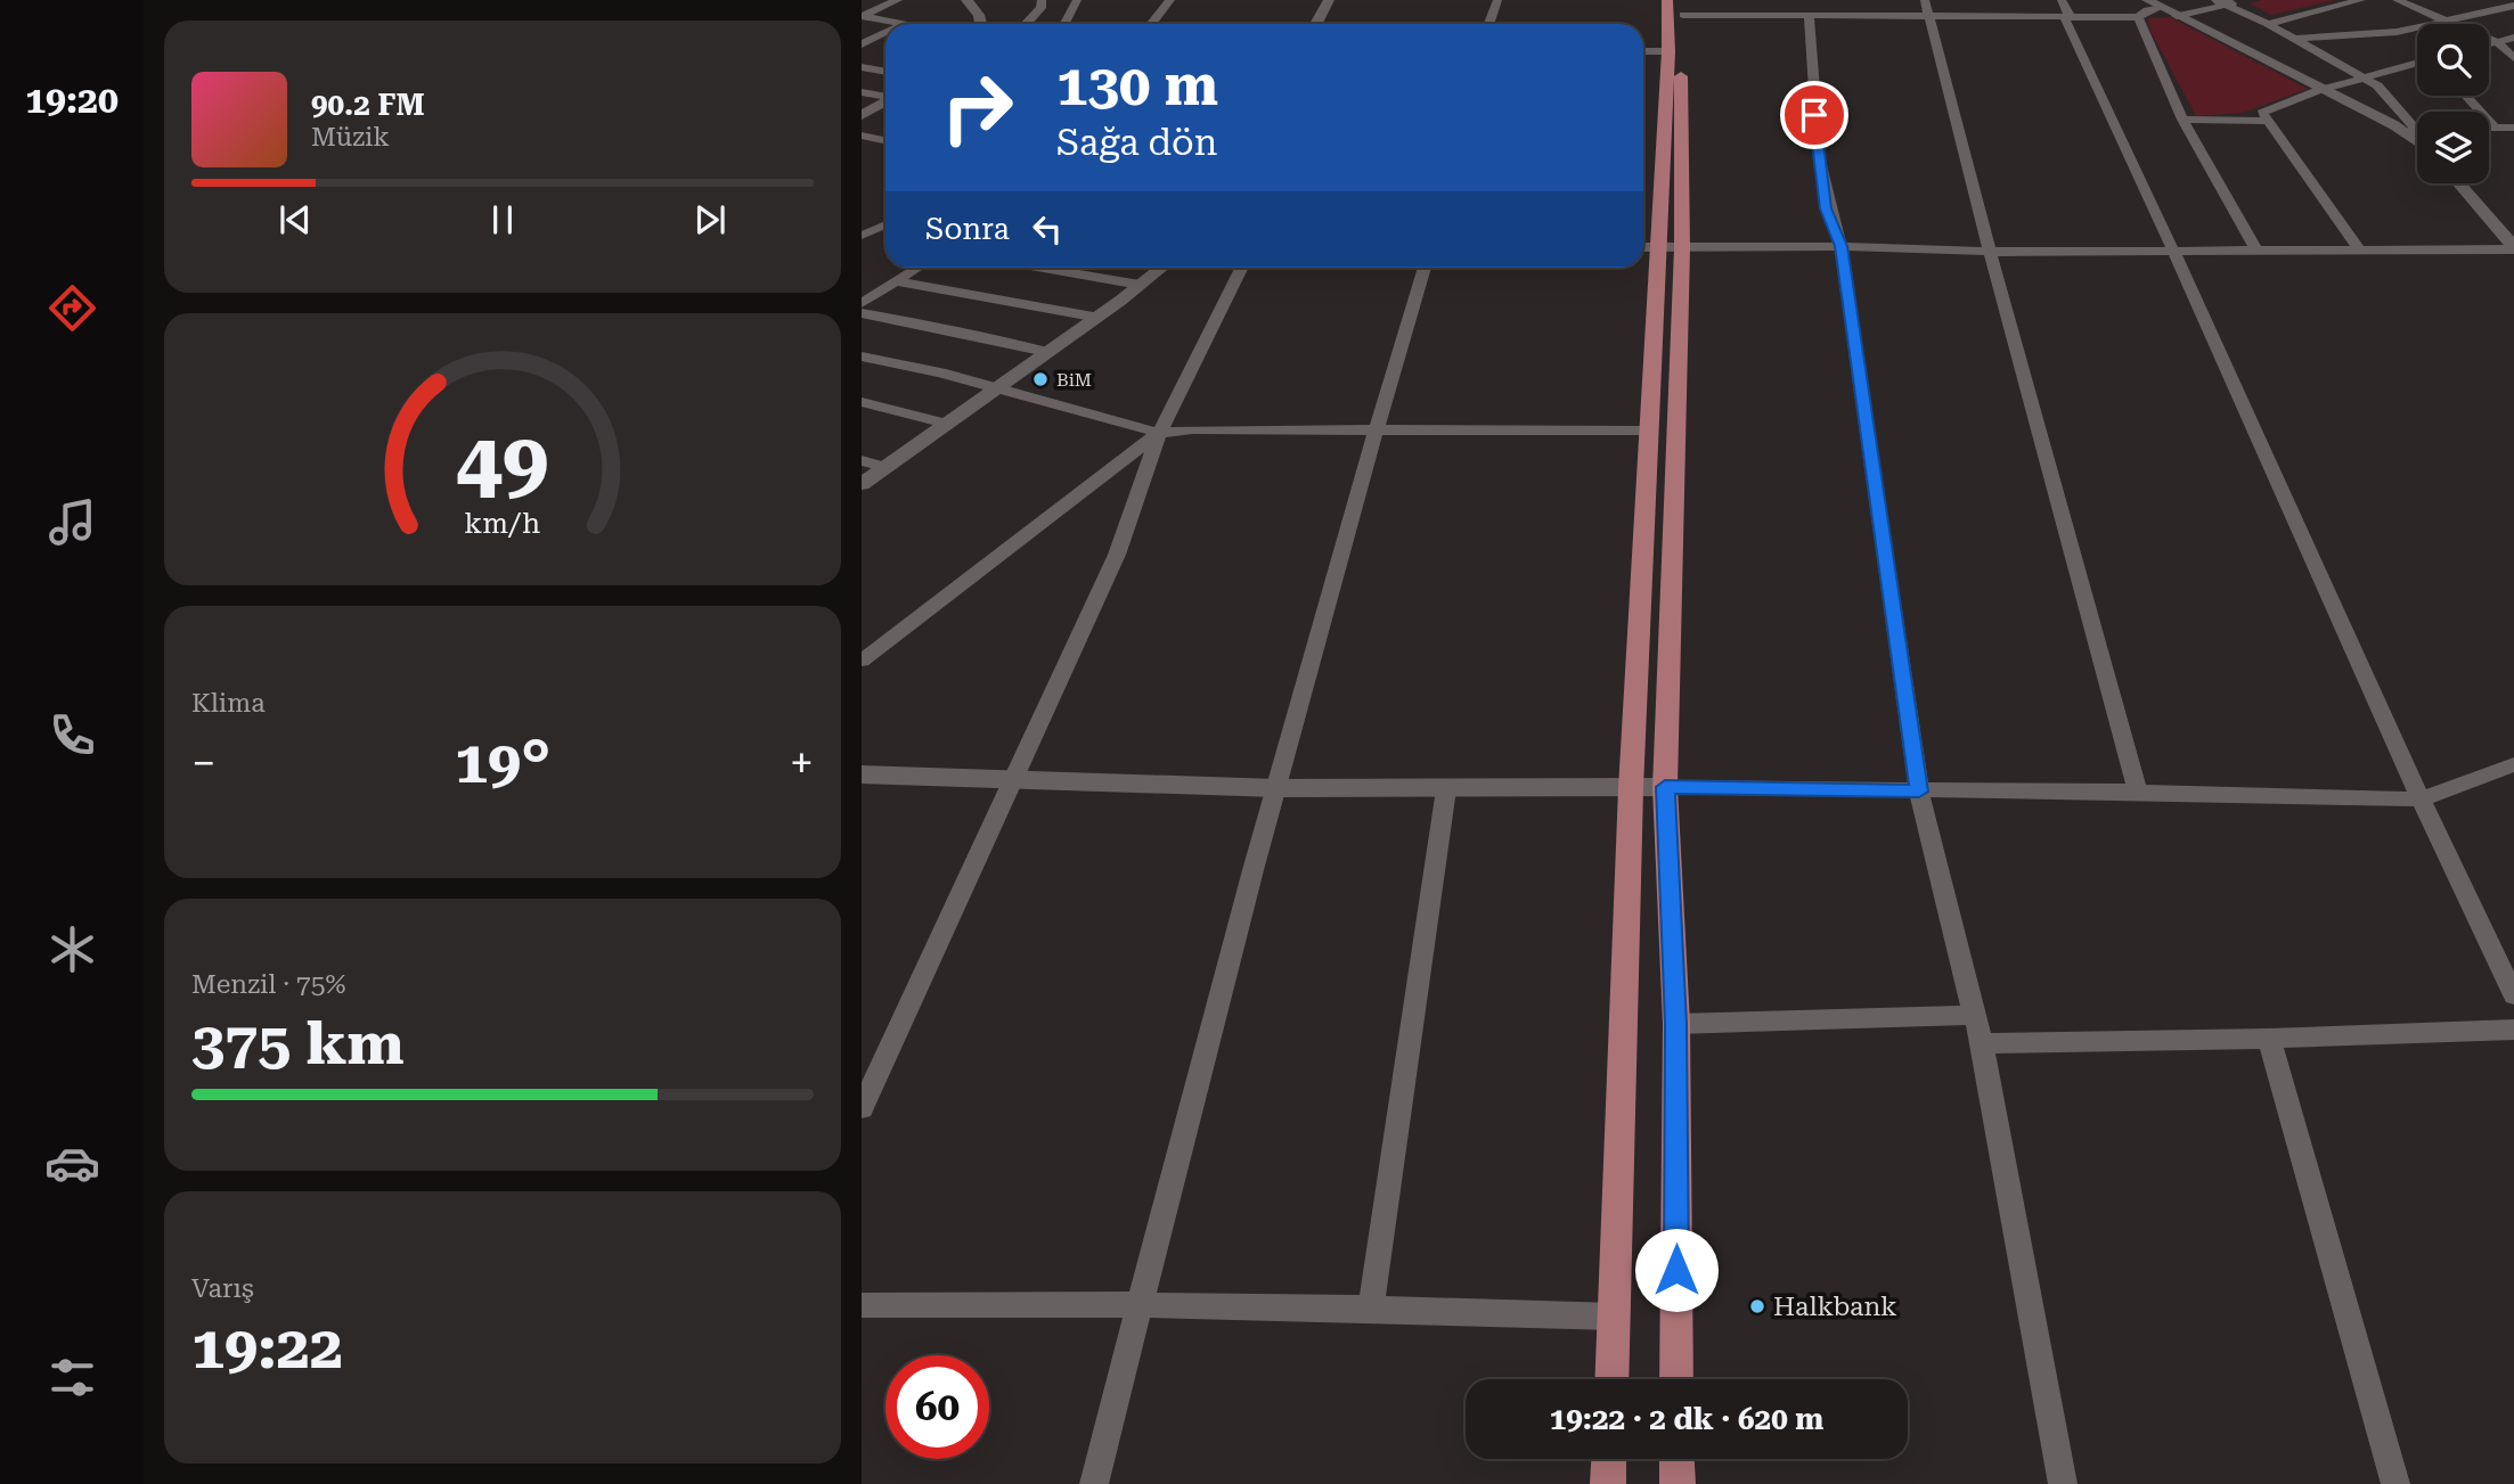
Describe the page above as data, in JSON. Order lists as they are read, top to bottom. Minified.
{"places":["BiM","Halkbank"],"page":{"tabs":"19:20","turn":["130 m","Sağa dön"],"song":["90.2 FM","Müzik"],"then":"Sonra","tile":["Klima",["Menzil · 75%","375 km"],["Varış","19:22"]],"heat":["−","19°","+"],"limit":"60","trip":"19:22 · 2 dk · 620 m","gauge":["49","km/h"]}}
